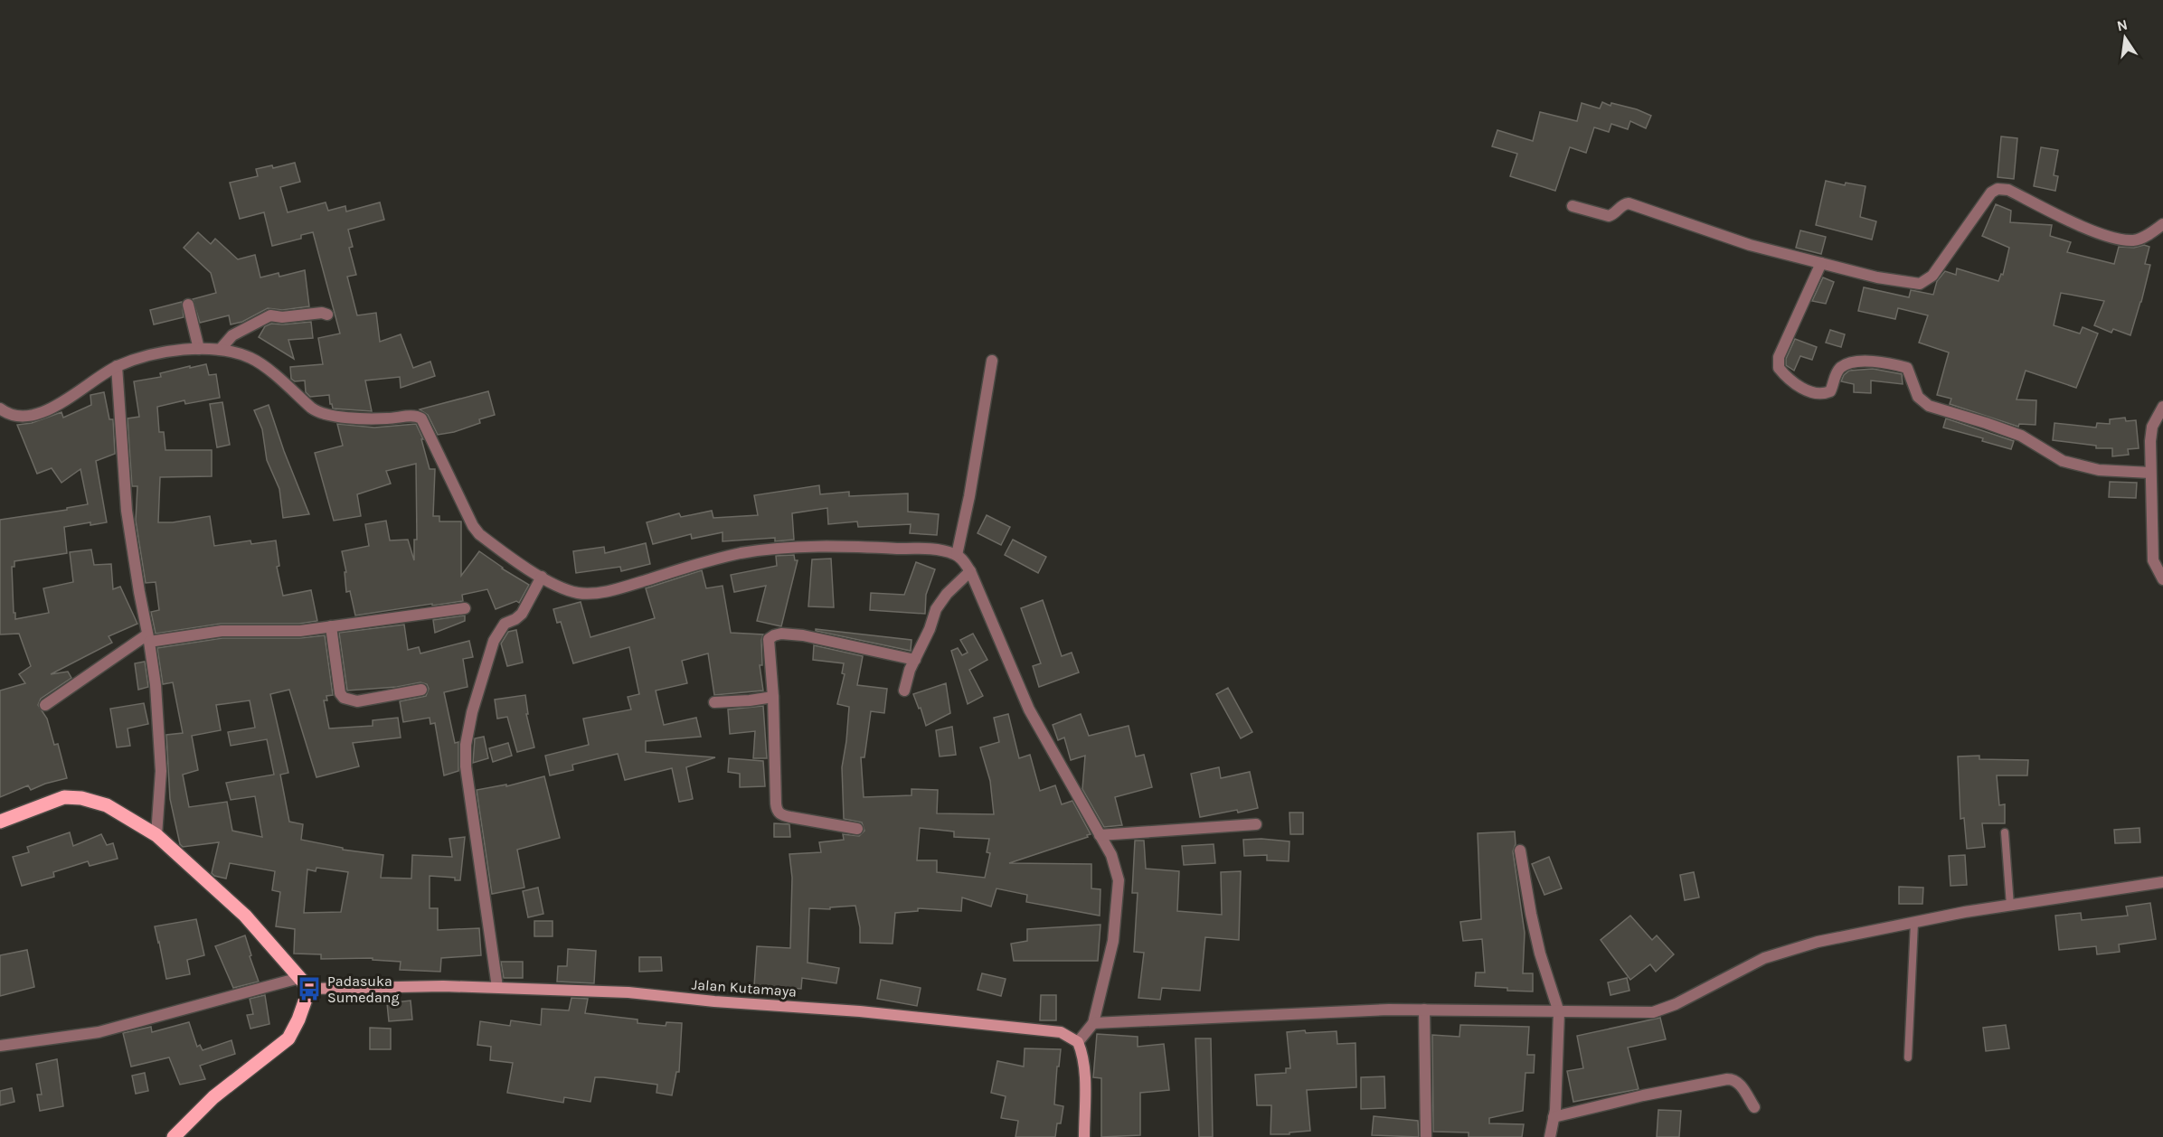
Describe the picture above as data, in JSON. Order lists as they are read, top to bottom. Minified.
{"streets":{"main road":["Jalan Kutamaya"]},"places":{"bus stop":["Padasuka Sumedang"]},"north":"top"}
